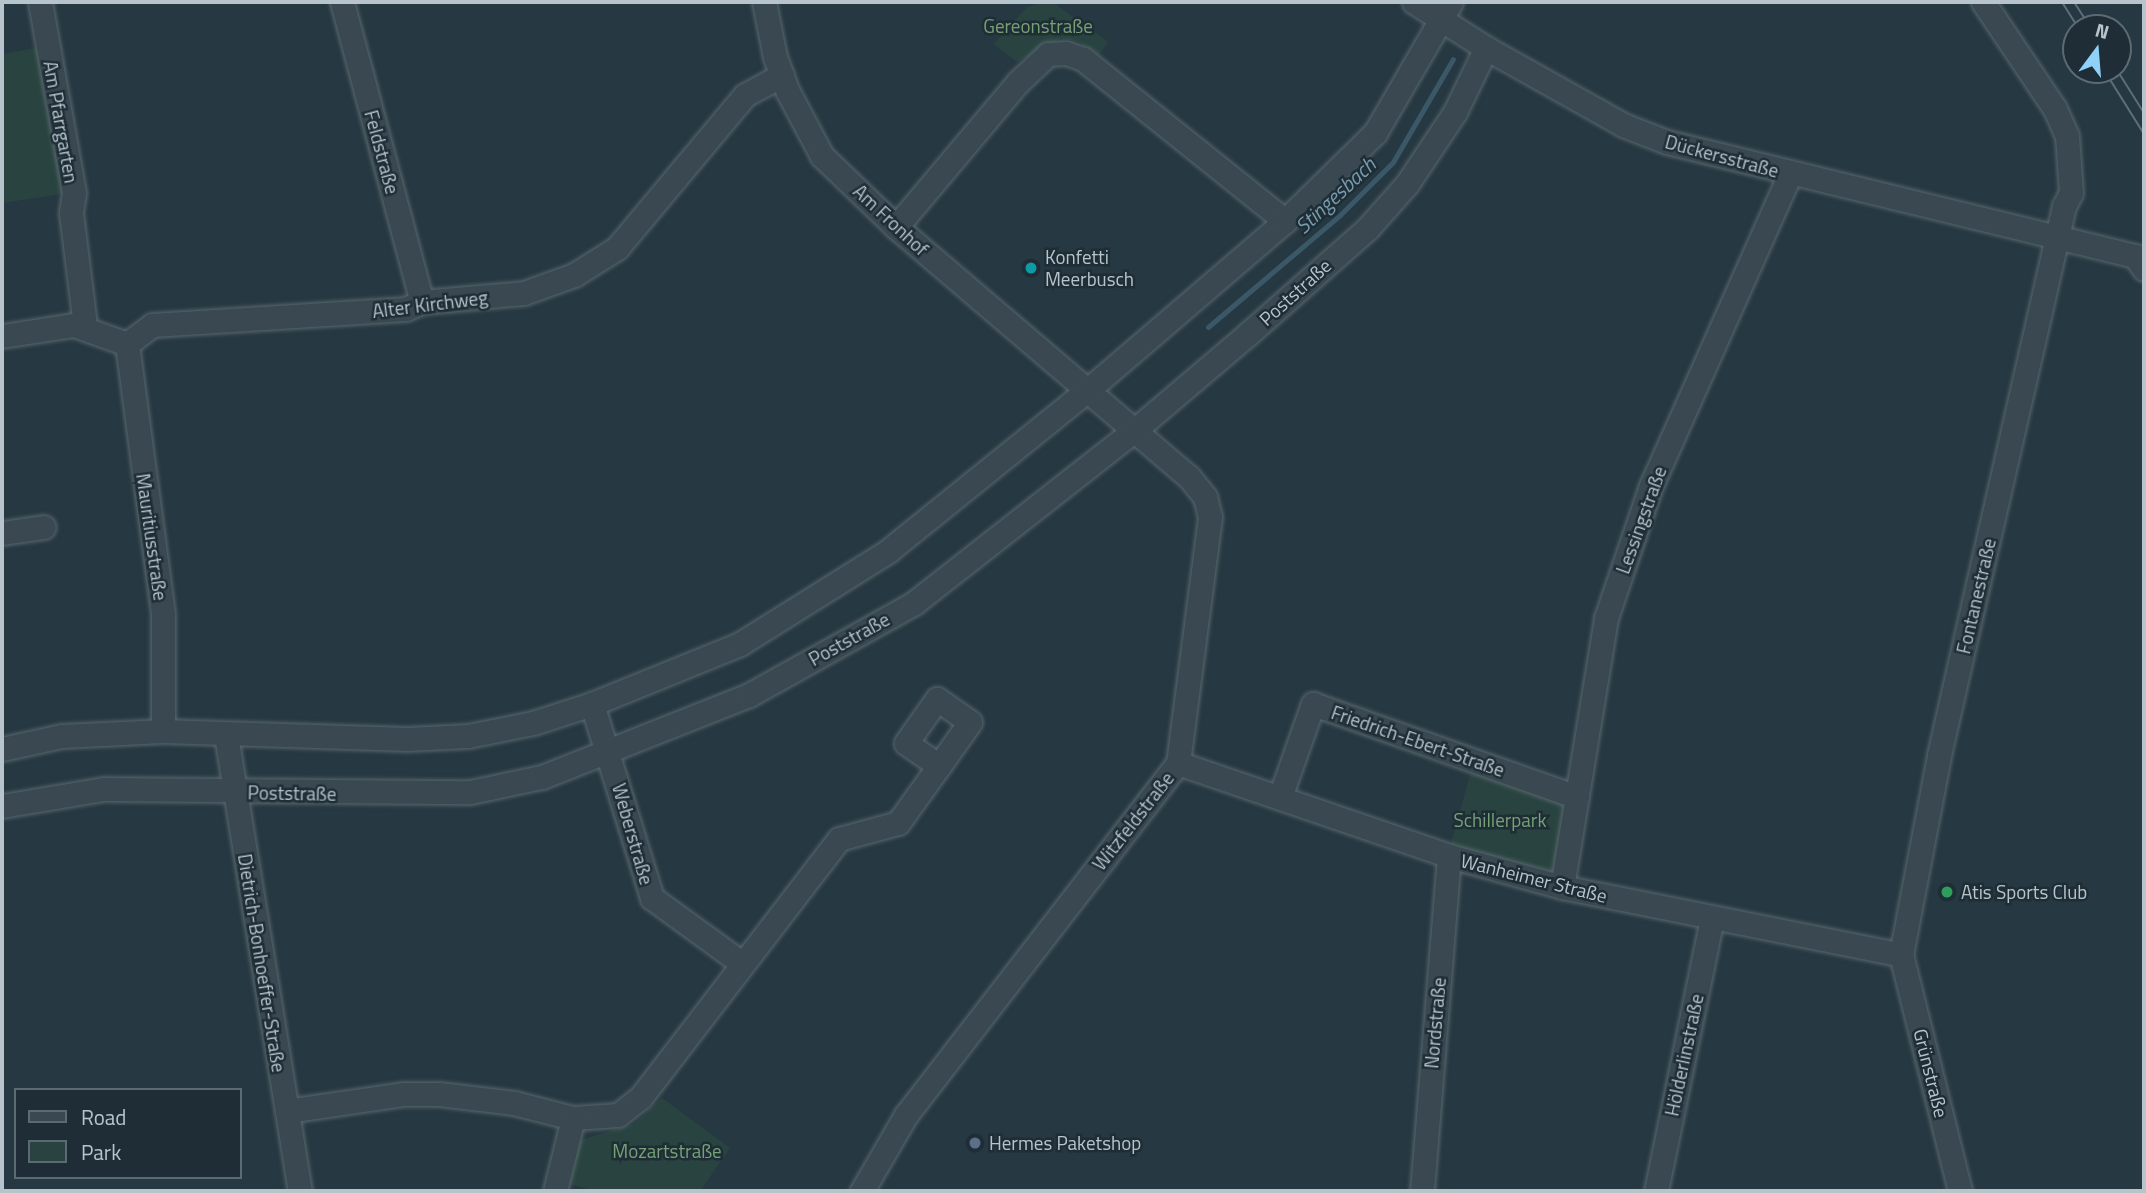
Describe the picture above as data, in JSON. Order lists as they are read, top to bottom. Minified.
{"streets":{"street":["Am Pfarrgarten","Feldstraße","Dückersstraße","Am Fronhof","Poststraße","Alter Kirchweg","Lessingstraße","Mauritiusstraße","Fontanestraße","Friedrich-Ebert-Straße","Witzfeldstraße","Weberstraße","Wanheimer Straße","Dietrich-Bonhoeffer-Straße","Nordstraße","Hölderlinstraße","Grünstraße"]},"crossings":[["Feldstraße","Alter Kirchweg"],["Dückersstraße","Poststraße"],["Dückersstraße","Lessingstraße"],["Dückersstraße","Fontanestraße"],["Am Fronhof","Alter Kirchweg"],["Am Fronhof","Witzfeldstraße"],["Poststraße","Witzfeldstraße"],["Poststraße","Weberstraße"],["Poststraße","Dietrich-Bonhoeffer-Straße"],["Alter Kirchweg","Mauritiusstraße"],["Lessingstraße","Friedrich-Ebert-Straße"],["Lessingstraße","Wanheimer Straße"],["Fontanestraße","Wanheimer Straße"],["Fontanestraße","Grünstraße"],["Friedrich-Ebert-Straße","Wanheimer Straße"],["Witzfeldstraße","Wanheimer Straße"],["Wanheimer Straße","Nordstraße"],["Wanheimer Straße","Hölderlinstraße"],["Wanheimer Straße","Grünstraße"]],"water":["Stingesbach"],"parks":["Gereonstraße","Schillerpark","Mozartstraße"],"places":["Konfetti Meerbusch","Atis Sports Club","Hermes Paketshop"],"legend":["Road","Park"],"north":"top"}
